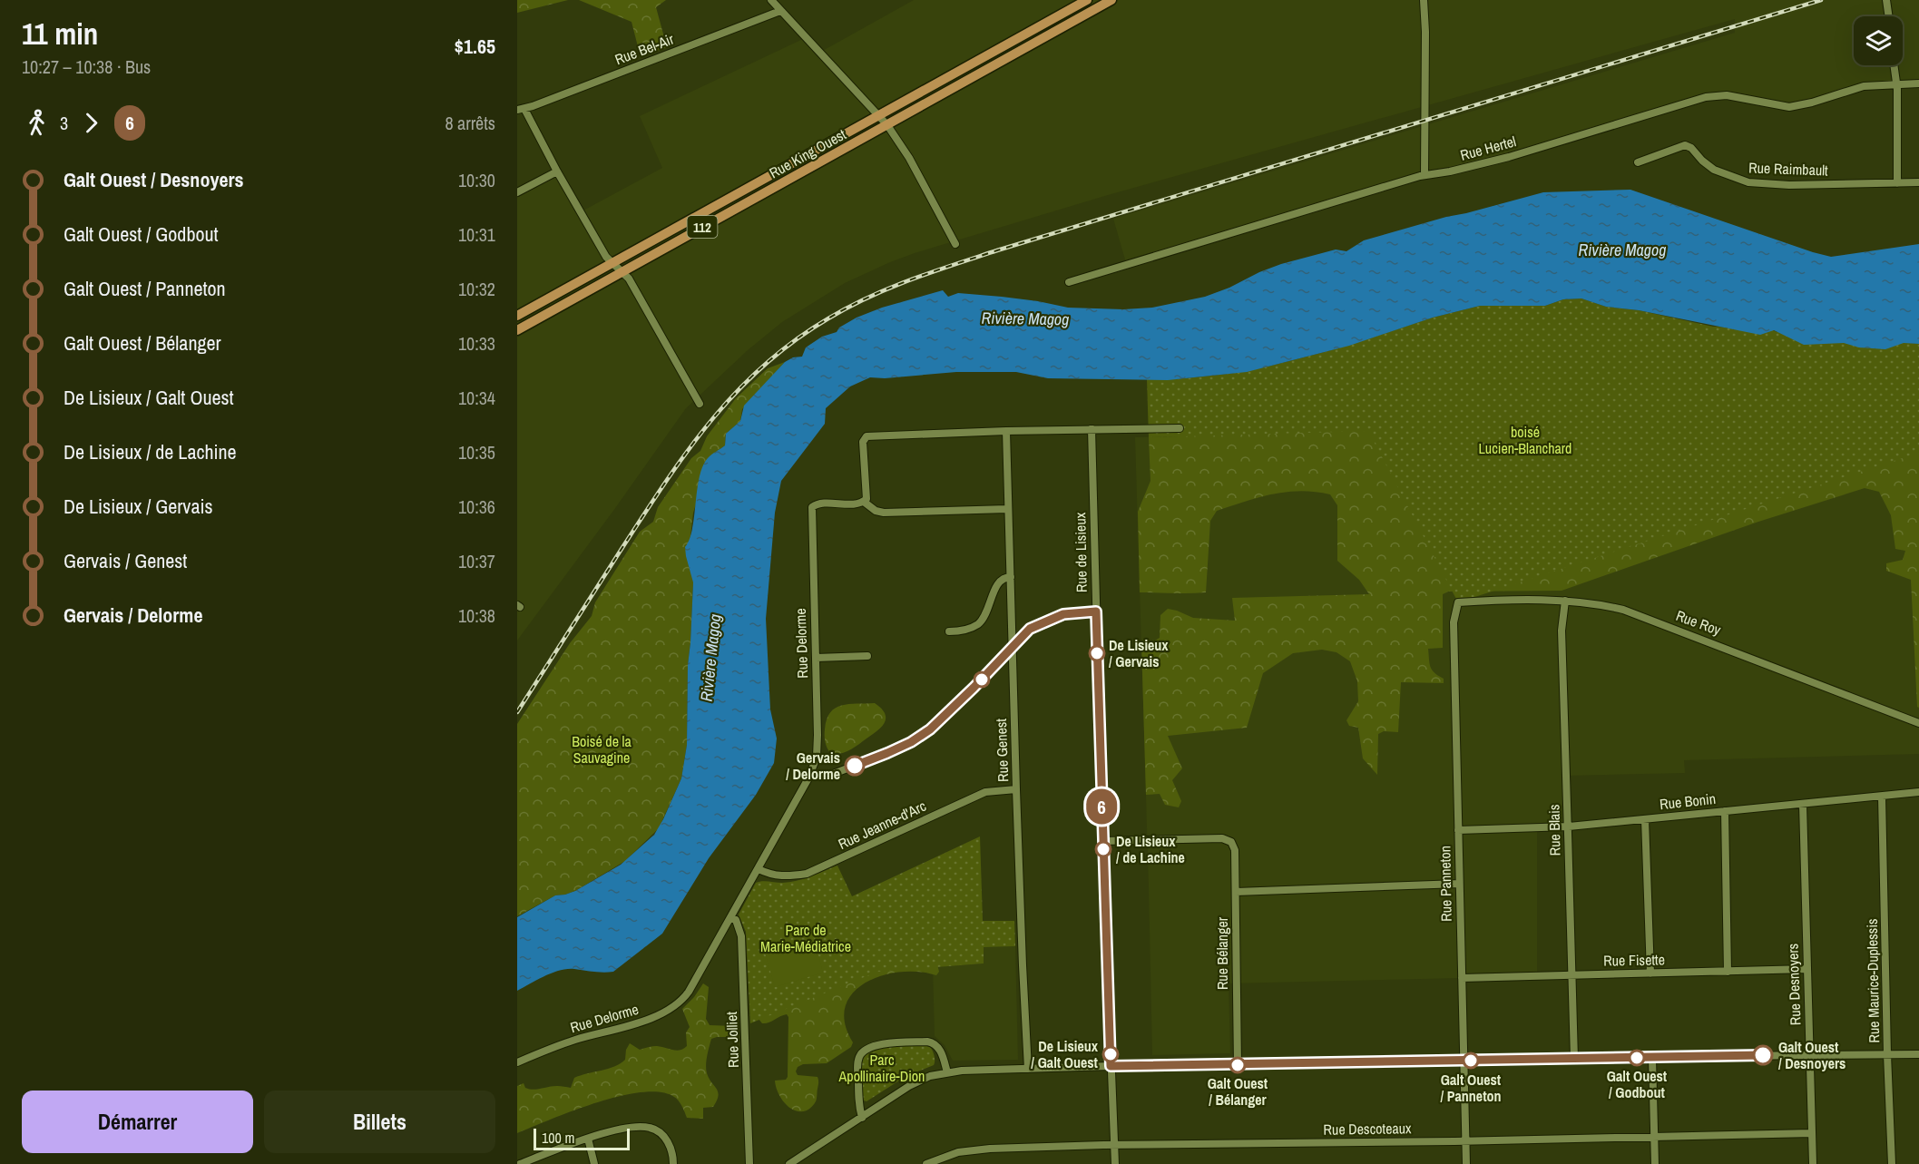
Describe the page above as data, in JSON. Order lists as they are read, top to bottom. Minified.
{"streets":{"main road":["Rue King Ouest","112"],"street":["Rue Bel-Air","Rue Hertel","Rue Raimbault","Rue de Lisieux","Rue Roy","Rue Delorme","Rue Genest","Rue Bonin","Rue Jeanne-d'Arc","Rue Blais","Rue Panneton","Rue Bélanger","Rue Fisette","Rue Maurice-Duplessis","Rue Desnoyers","Rue Jolliet","Rue Descoteaux"]},"crossings":[["Rue de Lisieux","Rue Bélanger"],["Rue de Lisieux","Rue Descoteaux"],["Rue Roy","Rue Blais"],["Rue Roy","Rue Panneton"],["Rue Delorme","Rue Jeanne-d'Arc"],["Rue Delorme","Rue Jolliet"],["Rue Genest","Rue Jeanne-d'Arc"],["Rue Bonin","Rue Blais"],["Rue Bonin","Rue Panneton"],["Rue Bonin","Rue Maurice-Duplessis"],["Rue Bonin","Rue Desnoyers"],["Rue Blais","Rue Fisette"],["Rue Panneton","Rue Fisette"],["Rue Panneton","Rue Descoteaux"],["Rue Fisette","Rue Desnoyers"],["Rue Desnoyers","Rue Descoteaux"]],"water":["Rivière Magog"],"parks":["boisé Lucien-Blanchard","Boisé de la Sauvagine","Parc de Marie-Médiatrice","Parc Apollinaire-Dion"],"places":["De Lisieux / Gervais","Gervais / Delorme","De Lisieux / de Lachine","De Lisieux / Galt Ouest","Galt Ouest / Desnoyers","Galt Ouest / Godbout","Galt Ouest / Panneton","Galt Ouest / Bélanger"],"lines":["bus line 6"],"scale_bar":"100 m","page":{"heading":["11 min","10:27 – 10:38 · Bus","$1.65"],"on_map":"6","legs":["3","6","8 arrêts"],"list":[{"name":"Galt Ouest / Desnoyers","value":"10:30"},{"name":"Galt Ouest / Godbout","value":"10:31"},{"name":"Galt Ouest / Panneton","value":"10:32"},{"name":"Galt Ouest / Bélanger","value":"10:33"},{"name":"De Lisieux / Galt Ouest","value":"10:34"},{"name":"De Lisieux / de Lachine","value":"10:35"},{"name":"De Lisieux / Gervais","value":"10:36"},{"name":"Gervais / Genest","value":"10:37"},{"name":"Gervais / Delorme","value":"10:38"}],"buttons":["Démarrer","Billets"],"scale":"100 m"}}
